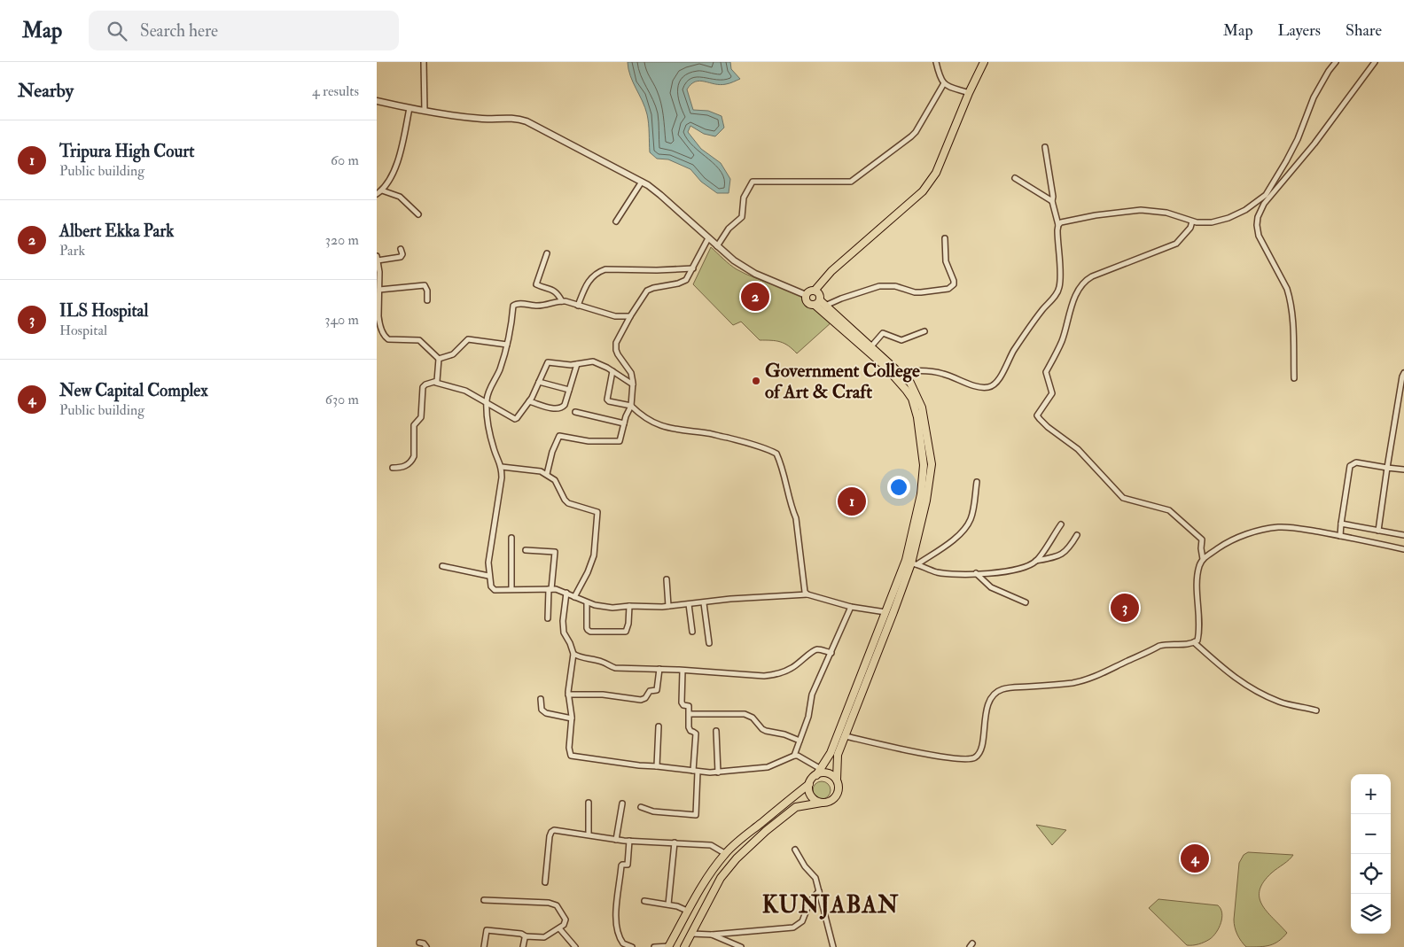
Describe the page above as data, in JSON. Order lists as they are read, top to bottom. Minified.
{"districts":["KUNJABAN"],"places":["Government College of Art & Craft"],"page":{"header":"Map","search":"Search here","nav":["Map","Layers","Share"],"heading":["Nearby","4 results"],"list":[{"mark":"1","name":"Tripura High Court","note":"Public building","value":"60 m"},{"mark":"2","name":"Albert Ekka Park","note":"Park","value":"320 m"},{"mark":"3","name":"ILS Hospital","note":"Hospital","value":"340 m"},{"mark":"4","name":"New Capital Complex","note":"Public building","value":"630 m"}],"pins":["2","1","3","4"],"map_buttons":["+","−"]}}
